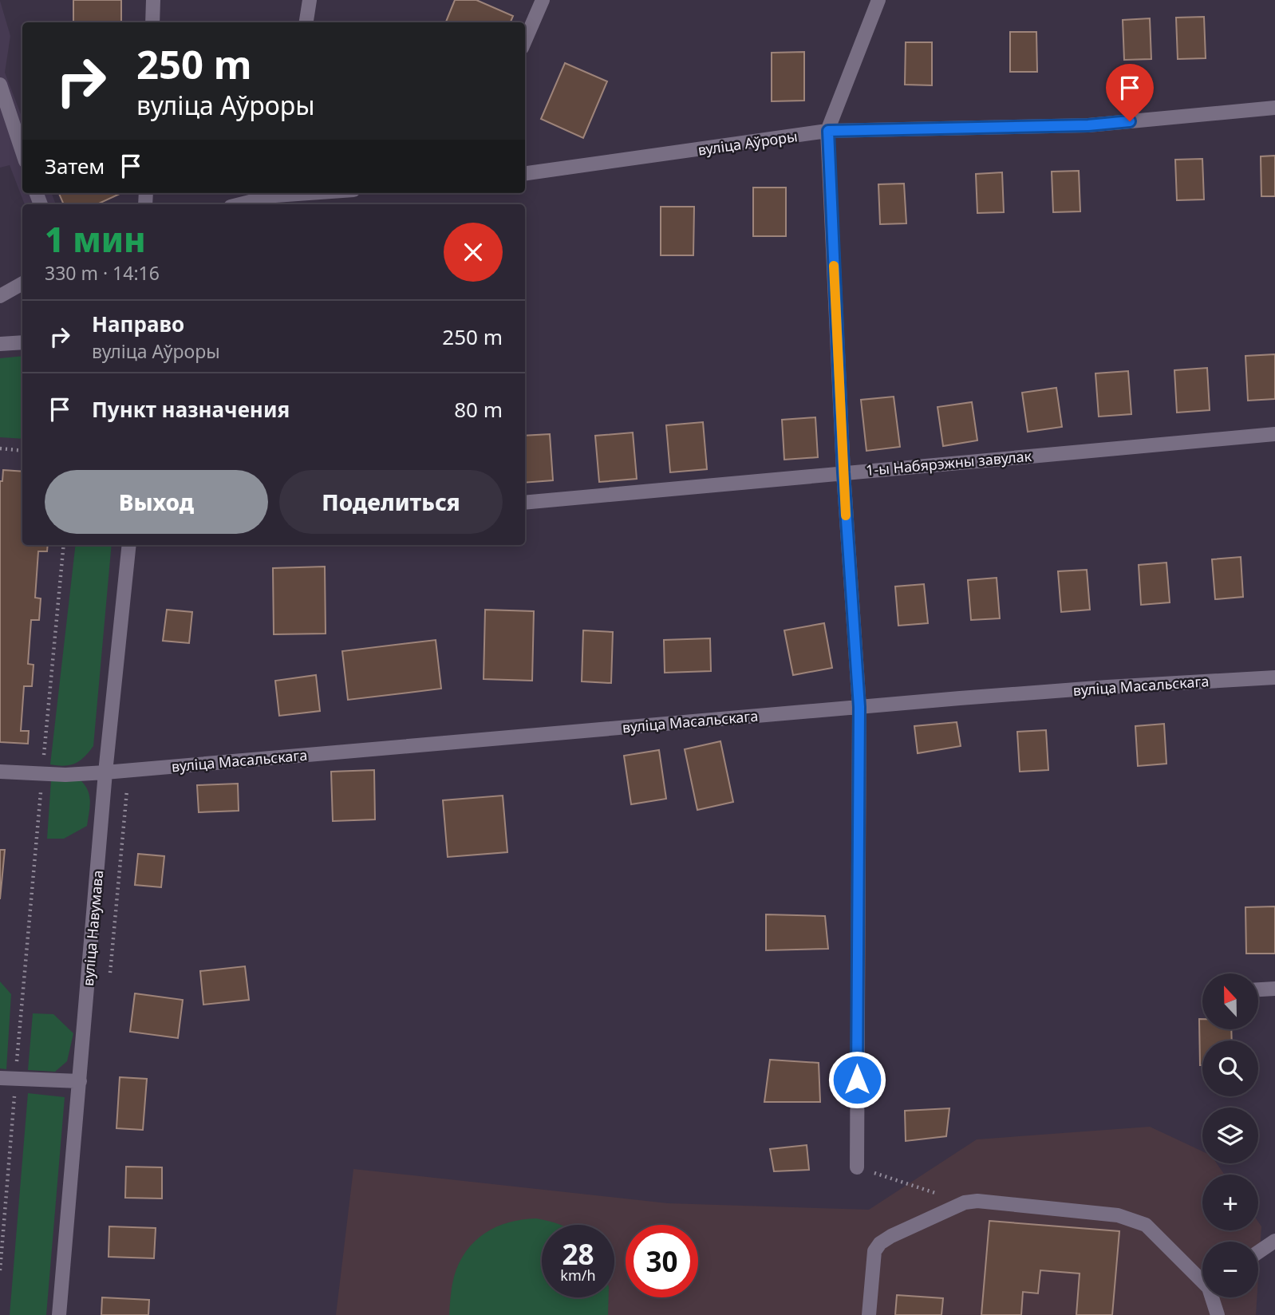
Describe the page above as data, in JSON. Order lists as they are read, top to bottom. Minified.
{"streets":{"street":["вуліца Аўроры","1-ы Набярэжны завулак","вуліца Масальскага","вуліца Навумава"]},"crossings":[["вуліца Масальскага","вуліца Навумава"]],"north":"top","page":{"turn":["250 m","вуліца Аўроры"],"then":"Затем","heading":["1 мин","330 m · 14:16"],"list":[{"name":"Направо","note":"вуліца Аўроры","value":"250 m"},{"name":"Пункт назначения","value":"80 m"}],"buttons":["Выход","Поделиться"],"map_buttons":["+","−"],"speed":"28 km/h","limit":"30"}}
